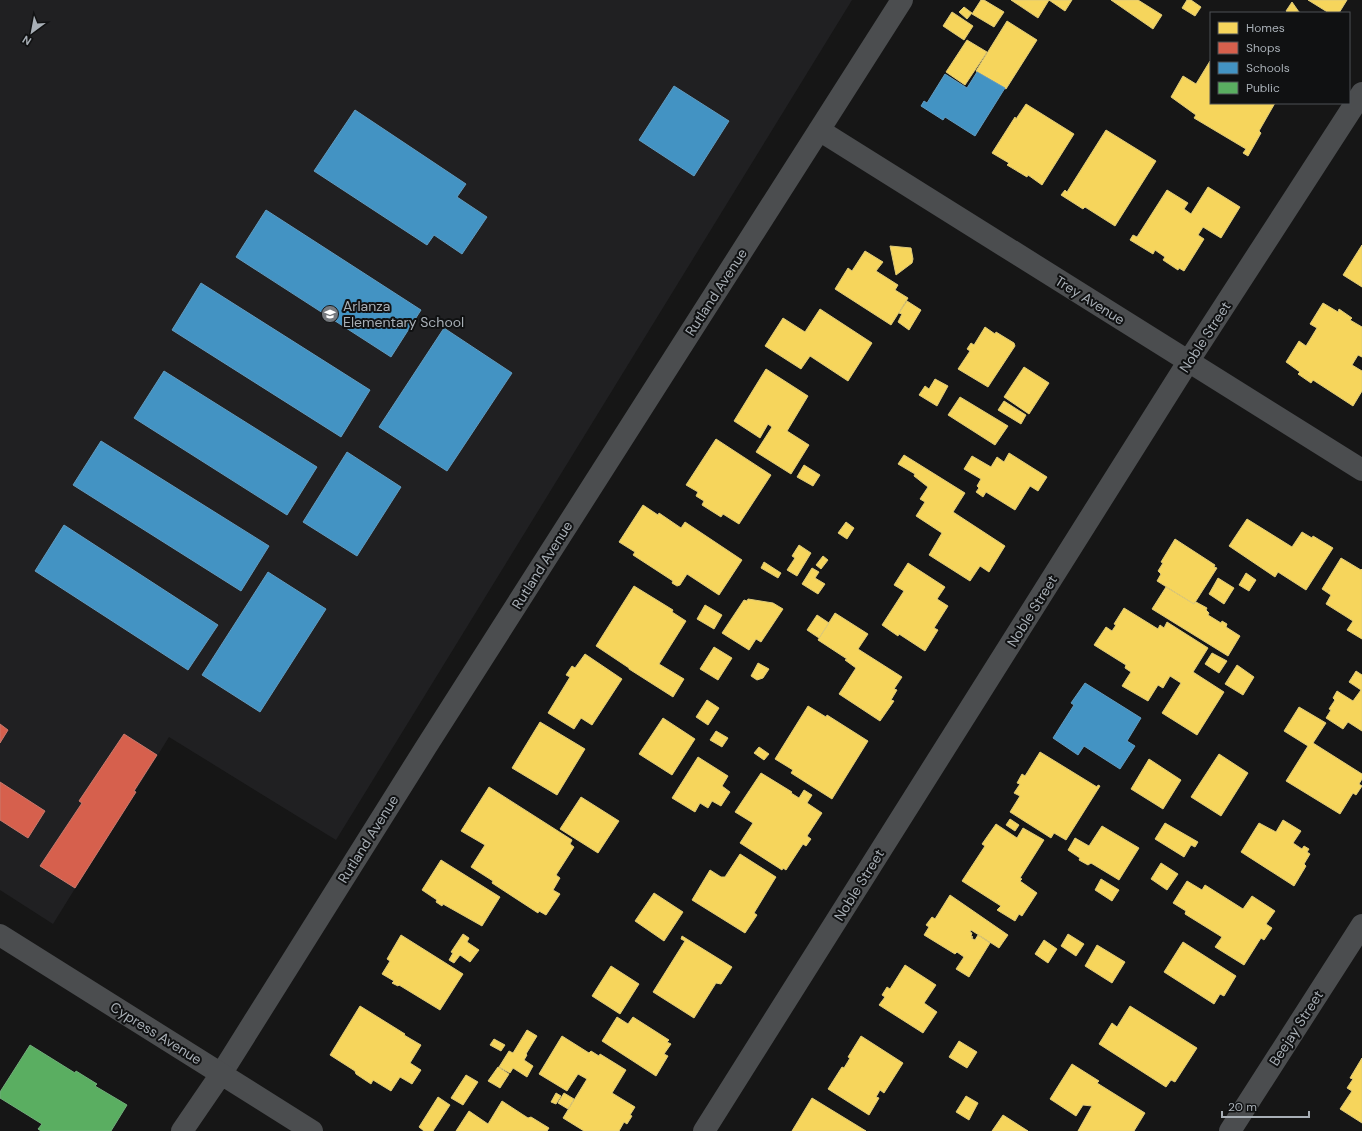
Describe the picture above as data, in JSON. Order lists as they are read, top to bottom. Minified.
{"streets":{"street":["Rutland Avenue","Trey Avenue","Noble Street","Beejay Street","Cypress Avenue"]},"crossings":[["Rutland Avenue","Trey Avenue"],["Rutland Avenue","Cypress Avenue"],["Trey Avenue","Noble Street"]],"places":{"school or university":["Arlanza Elementary School"]},"legend":["Homes","Shops","Schools","Public"],"scale_bar":"20 m","north":"bottom left"}
